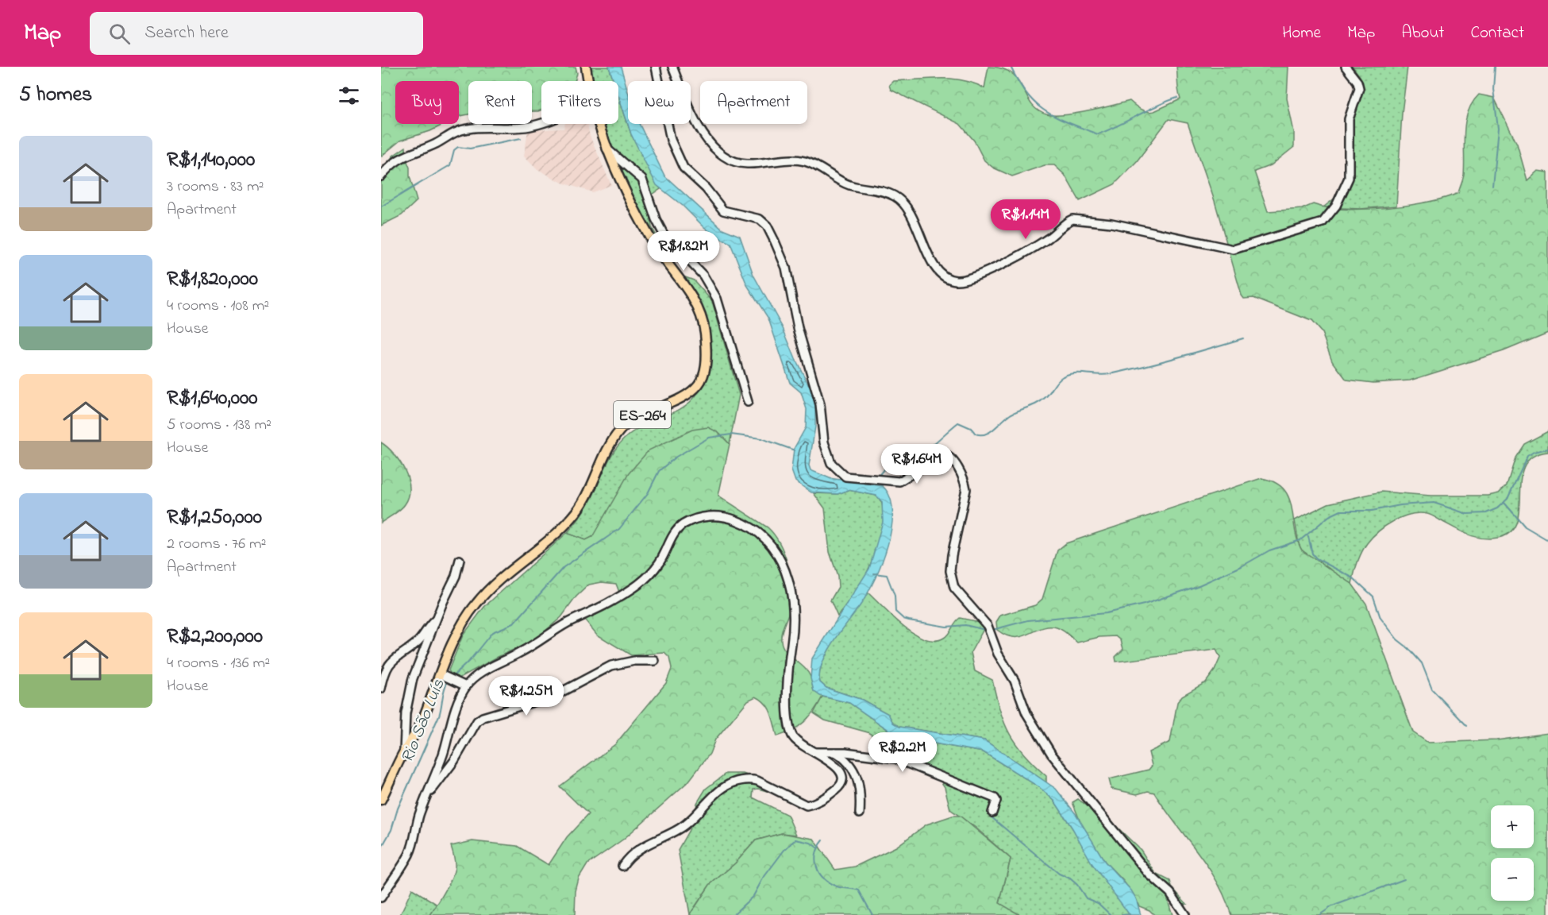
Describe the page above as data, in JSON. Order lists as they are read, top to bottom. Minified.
{"streets":{"main road":["ES-264"]},"water":["Rio São Luís"],"page":{"header":"Map","search":"Search here","nav":["Home","Map","About","Contact"],"heading":"5 homes","chip":["Buy","Rent","Filters","New","Apartment"],"list":[{"name":"R$1,140,000","note":"3 rooms · 83 m² · Apartment"},{"name":"R$1,820,000","note":"4 rooms · 108 m² · House"},{"name":"R$1,640,000","note":"5 rooms · 138 m² · House"},{"name":"R$1,250,000","note":"2 rooms · 76 m² · Apartment"},{"name":"R$2,200,000","note":"4 rooms · 136 m² · House"}],"price":["R$1.14M","R$1.82M","R$1.64M","R$1.25M","R$2.2M"],"map_buttons":["+","−"]}}
